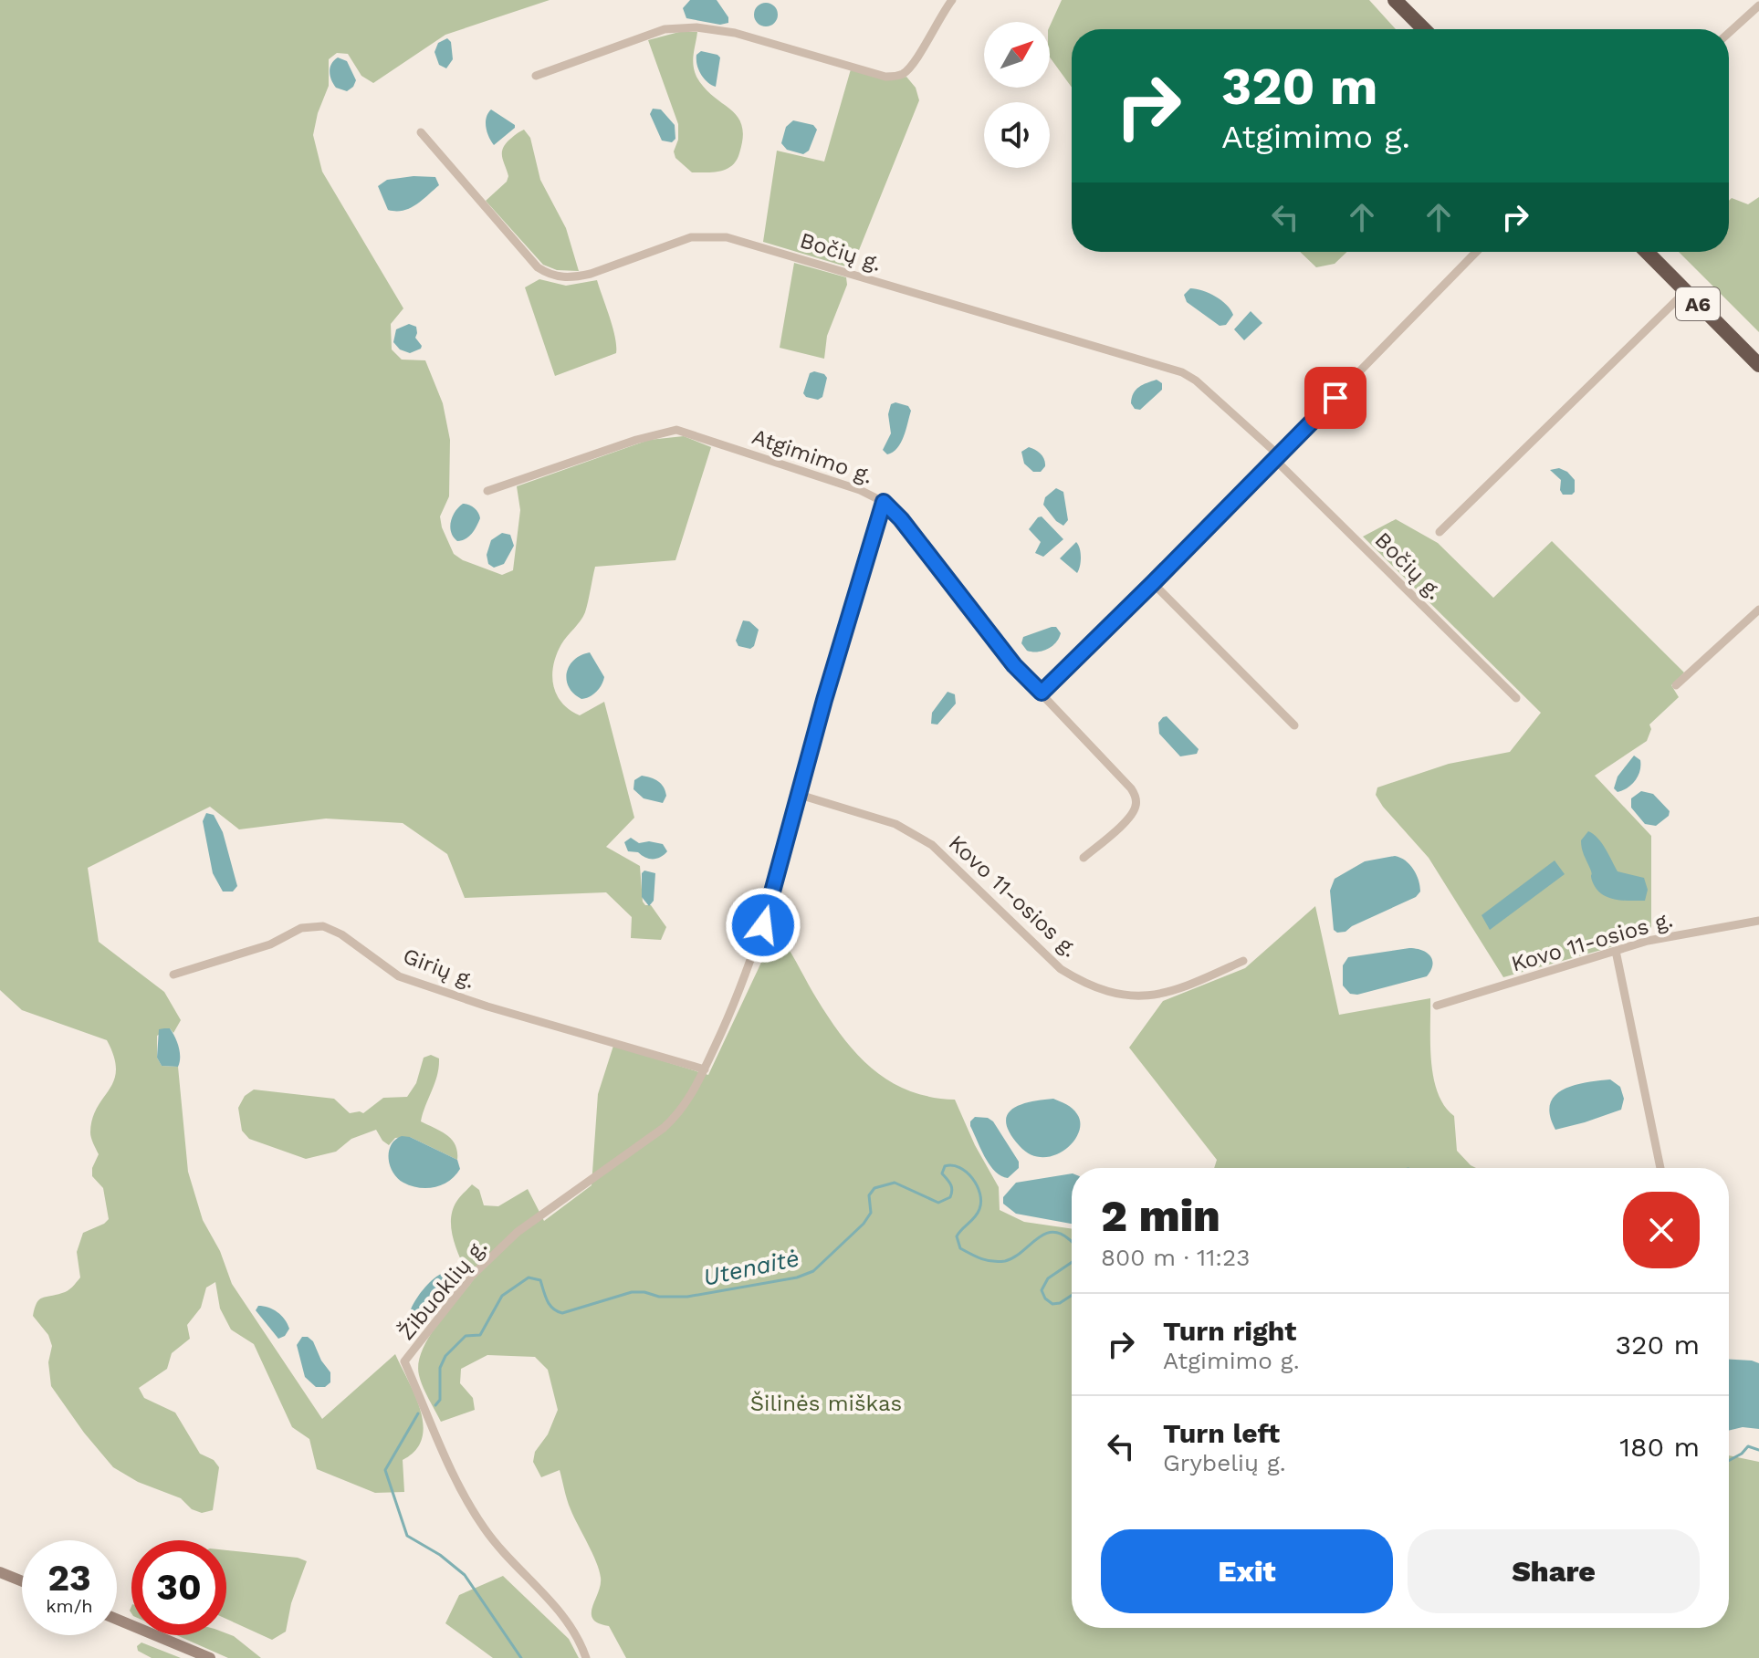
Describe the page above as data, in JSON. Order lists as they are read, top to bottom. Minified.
{"streets":{"highway":["A6"],"street":["Bočių g.","Atgimimo g.","Kovo 11-osios g.","Girių g.","Žibuoklių g."]},"crossings":[["Girių g.","Žibuoklių g."]],"water":["Utenaitė"],"parks":["Šilinės miškas"],"north":"top right","page":{"turn":["320 m","Atgimimo g."],"heading":["2 min","800 m · 11:23"],"list":[{"name":"Turn right","note":"Atgimimo g.","value":"320 m"},{"name":"Turn left","note":"Grybelių g.","value":"180 m"}],"buttons":["Exit","Share"],"speed":"23 km/h","limit":"30"}}
